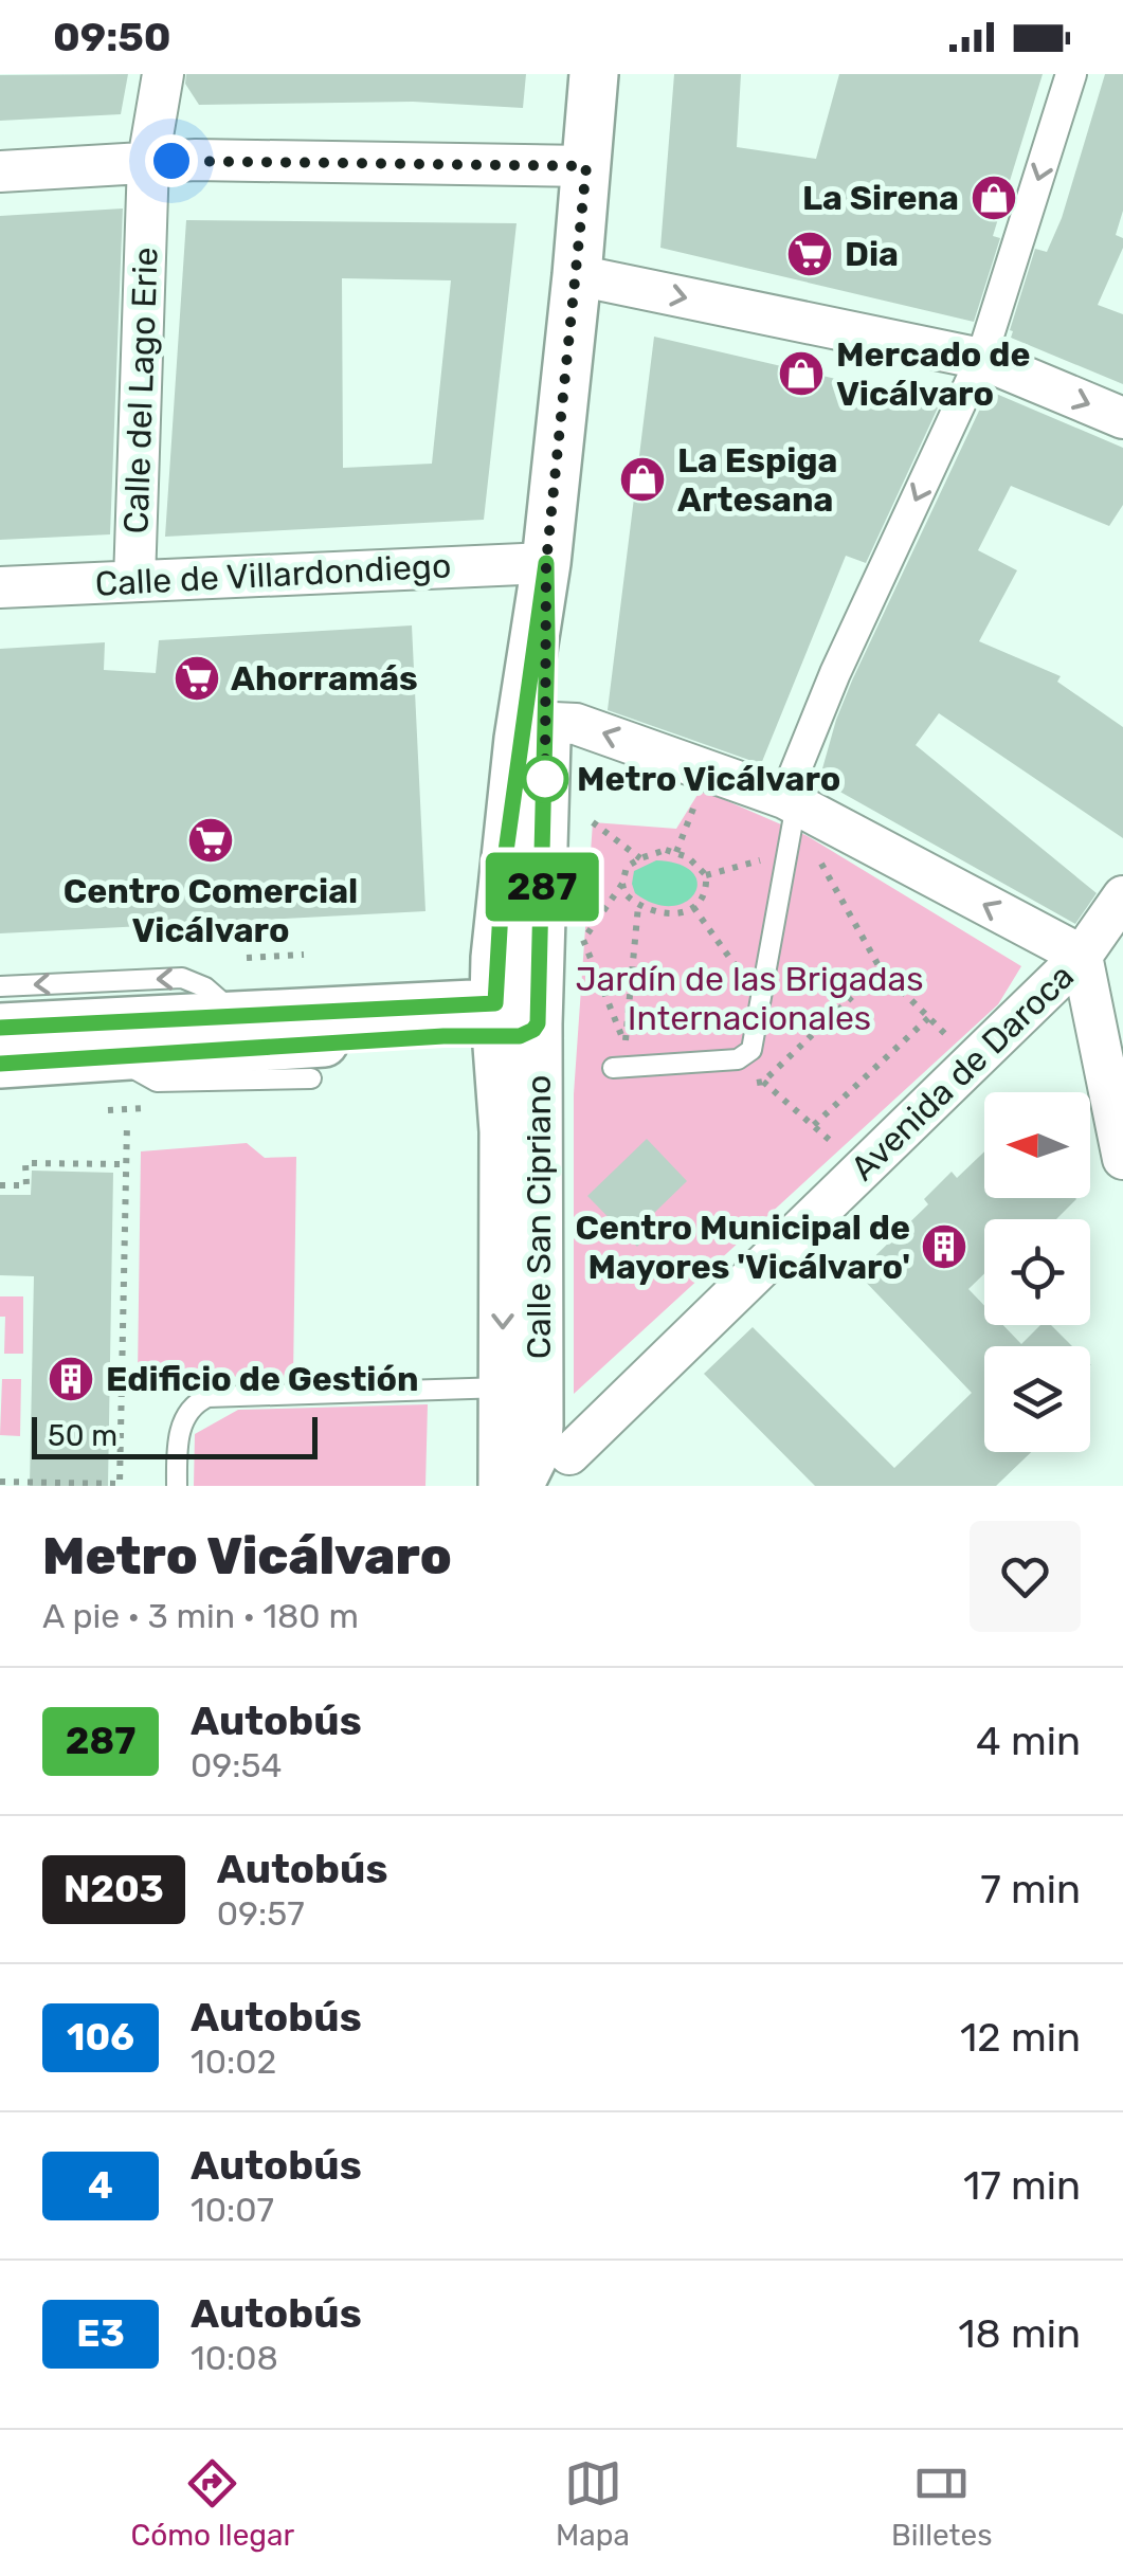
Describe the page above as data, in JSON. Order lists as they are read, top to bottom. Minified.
{"streets":{"street":["Calle del Lago Erie","Calle de Villardondiego","Avenida de Daroca","Calle San Cipriano"]},"crossings":[["Calle del Lago Erie","Calle de Villardondiego"],["Calle de Villardondiego","Calle San Cipriano"]],"parks":["Jardín de las Brigadas Internacionales"],"places":{"shop":["La Sirena","Mercado de Vicálvaro","La Espiga Artesana"],"supermarket":["Dia","Ahorramás","Centro Comercial Vicálvaro"],"other":["Metro Vicálvaro"],"building":["Centro Municipal de Mayores 'Vicálvaro'","Edificio de Gestión"]},"lines":["bus line 287"],"scale_bar":"50 m","north":"left","page":{"status":"09:50","on_map":"287","scale":"50 m","heading":["Metro Vicálvaro","A pie · 3 min · 180 m"],"list":[{"mark":"287","name":"Autobús","note":"09:54","value":"4 min"},{"mark":"N203","name":"Autobús","note":"09:57","value":"7 min"},{"mark":"106","name":"Autobús","note":"10:02","value":"12 min"},{"mark":"4","name":"Autobús","note":"10:07","value":"17 min"},{"mark":"E3","name":"Autobús","note":"10:08","value":"18 min"}],"tabs":["Cómo llegar","Mapa","Billetes"]}}
